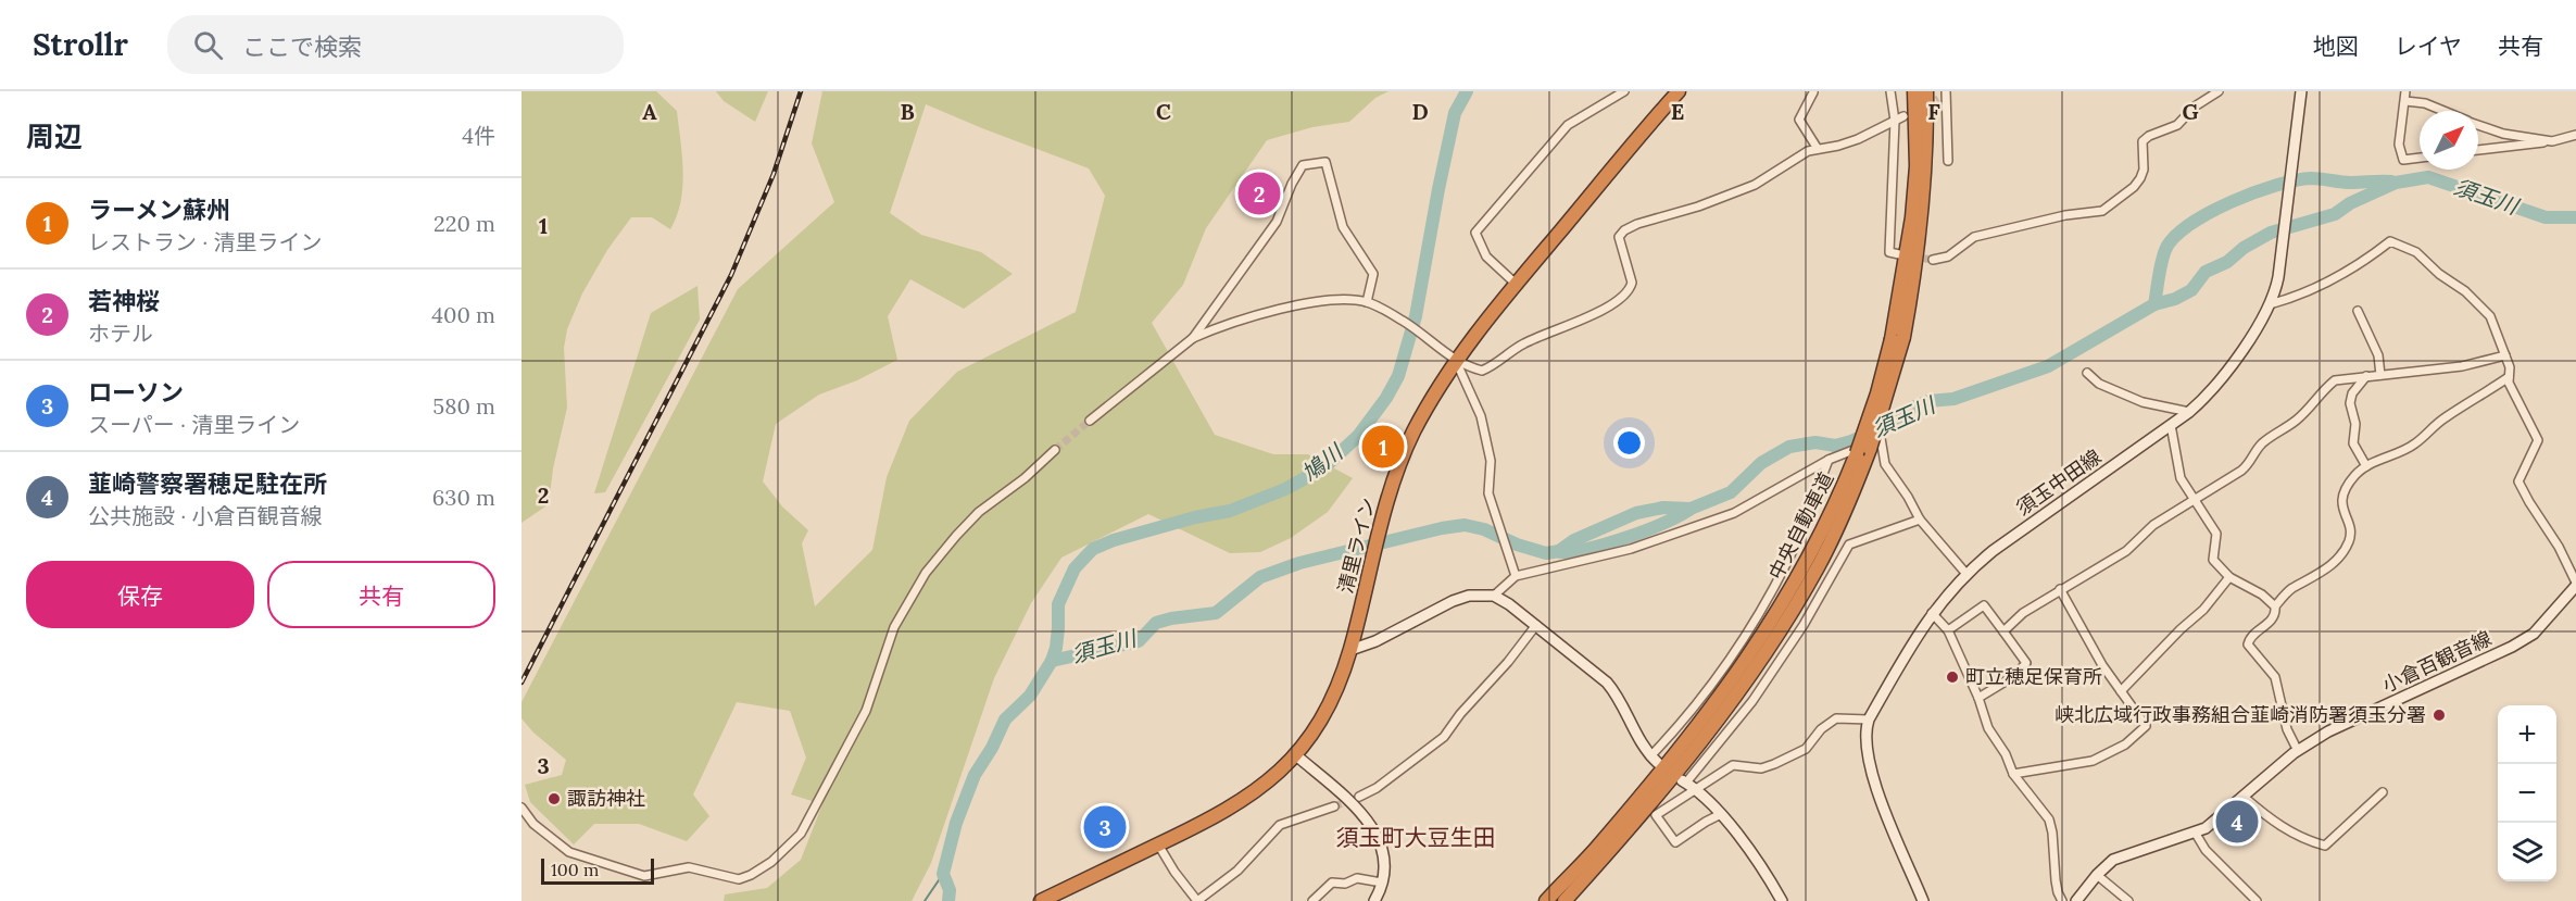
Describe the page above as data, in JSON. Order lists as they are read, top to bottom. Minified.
{"streets":{"highway":["中央自動車道","清里ライン"],"main road":["須玉中田線","小倉百観音線"]},"districts":["須玉町大豆生田"],"water":["須玉川","鳩川"],"places":["町立穂足保育所","峡北広域行政事務組合韮崎消防署須玉分署","諏訪神社"],"scale_bar":"100 m","north":"top right","page":{"header":"Strollr","search":"ここで検索","nav":["地図","レイヤ","共有"],"heading":["周辺","4件"],"pins":["2","1","4","3"],"list":[{"mark":"1","name":"ラーメン蘇州","note":"レストラン · 清里ライン","value":"220 m"},{"mark":"2","name":"若神桜","note":"ホテル","value":"400 m"},{"mark":"3","name":"ローソン","note":"スーパー · 清里ライン","value":"580 m"},{"mark":"4","name":"韮崎警察署穂足駐在所","note":"公共施設 · 小倉百観音線","value":"630 m"}],"buttons":["保存","共有"],"map_buttons":["+","−"],"scale":"100 m"},"grid":{"columns":["A","B","C","D","E","F","G"],"rows":["1","2","3"]}}
